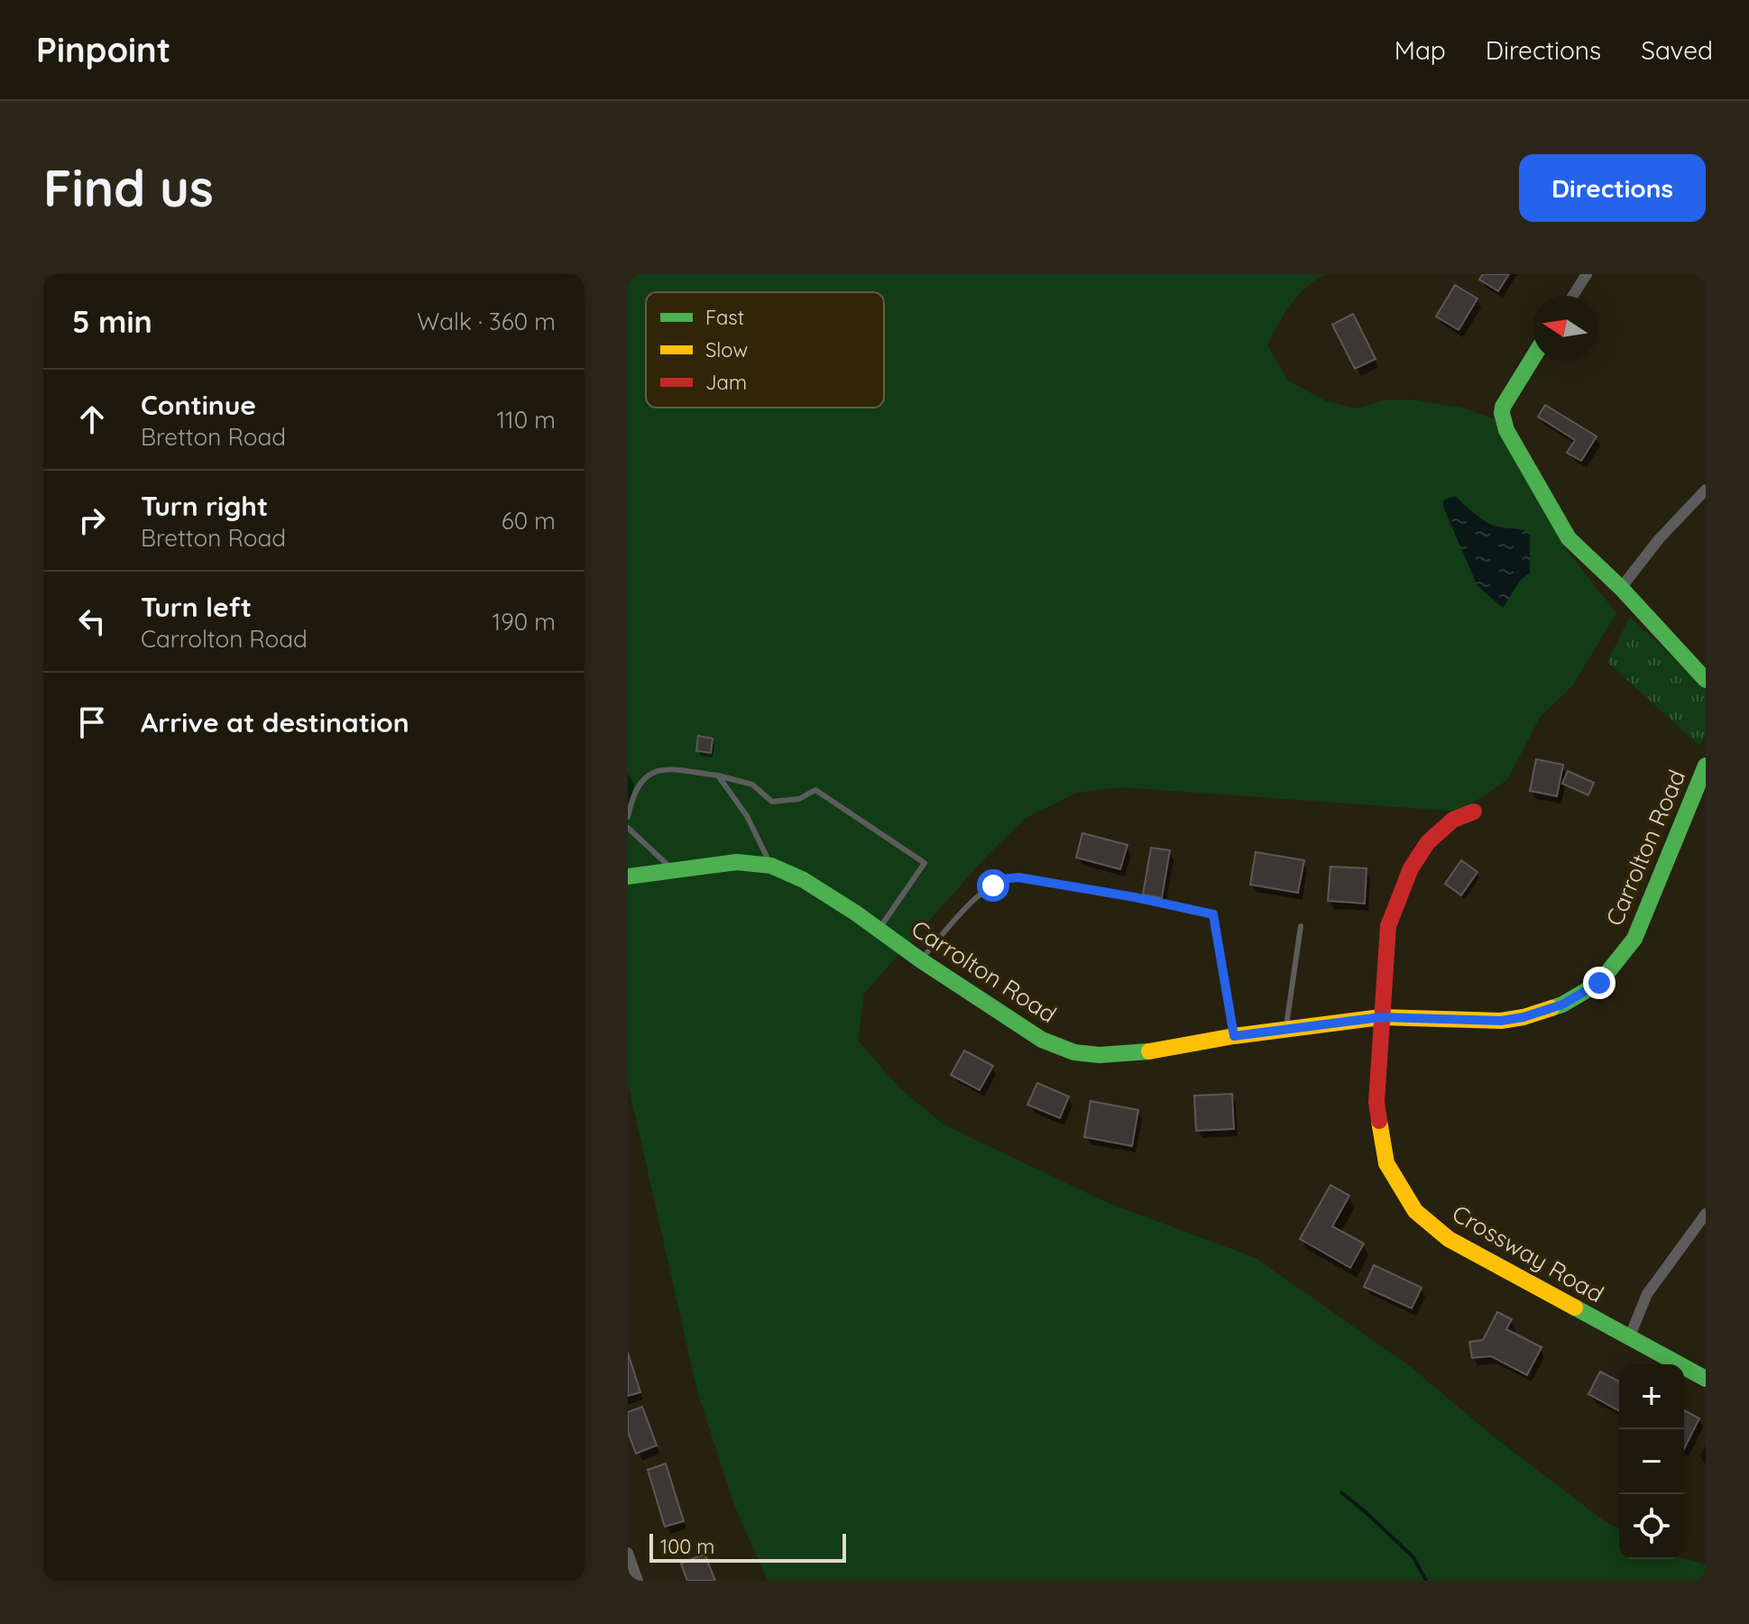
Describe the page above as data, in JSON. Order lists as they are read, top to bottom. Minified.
{"streets":{"street":["Carrolton Road","Crossway Road"]},"crossings":[["Carrolton Road","Crossway Road"]],"legend":["Fast","Slow","Jam"],"scale_bar":"100 m","north":"left","page":{"header":"Pinpoint","nav":["Map","Directions","Saved"],"buttons":"Directions","title":"Find us","heading":["5 min","Walk · 360 m"],"list":[["Continue","Bretton Road","110 m"],["Turn right","Bretton Road","60 m"],["Turn left","Carrolton Road","190 m"],"Arrive at destination"],"map_buttons":["+","−"],"scale":"100 m"}}
